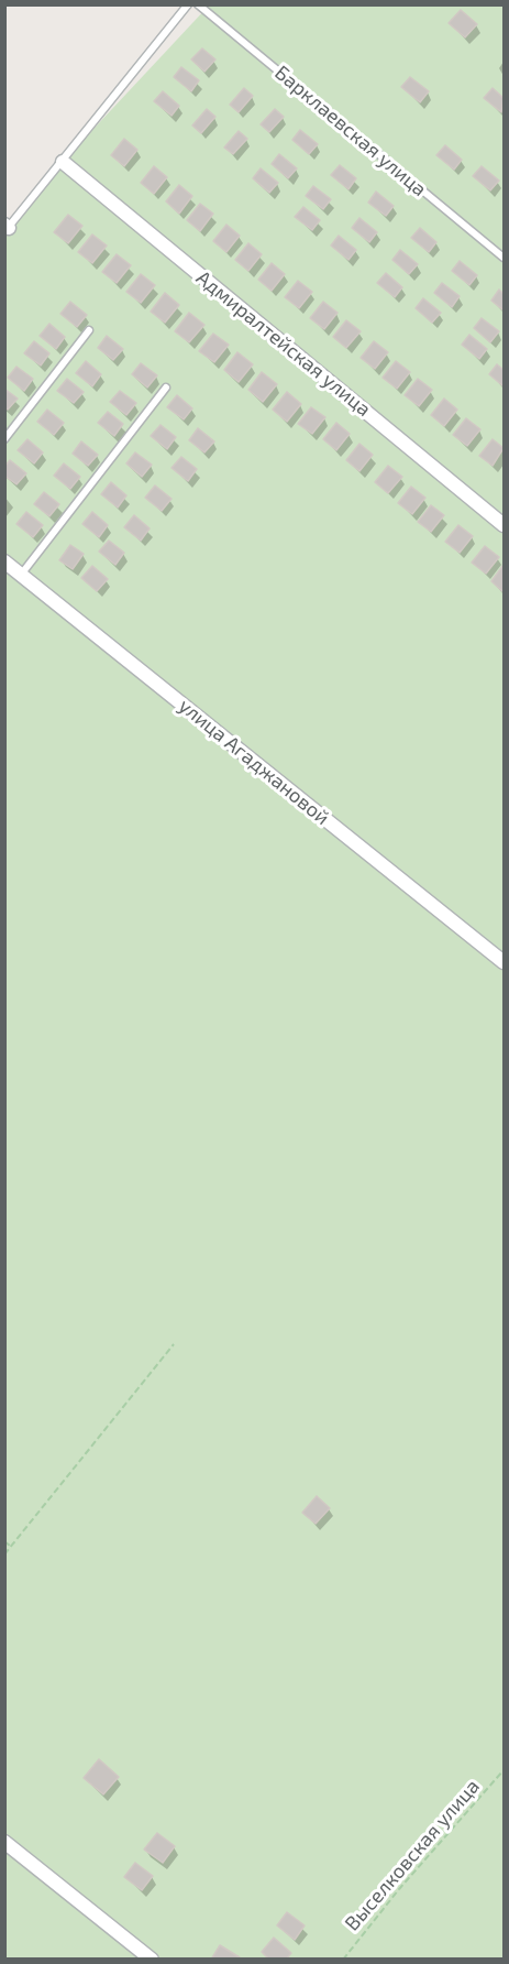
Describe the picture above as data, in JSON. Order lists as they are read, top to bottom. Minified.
{"streets":{"street":["Адмиралтейская улица","улица Агаджановой"],"lane":["Барклаевская улица"],"path":["Выселковская улица"]}}
